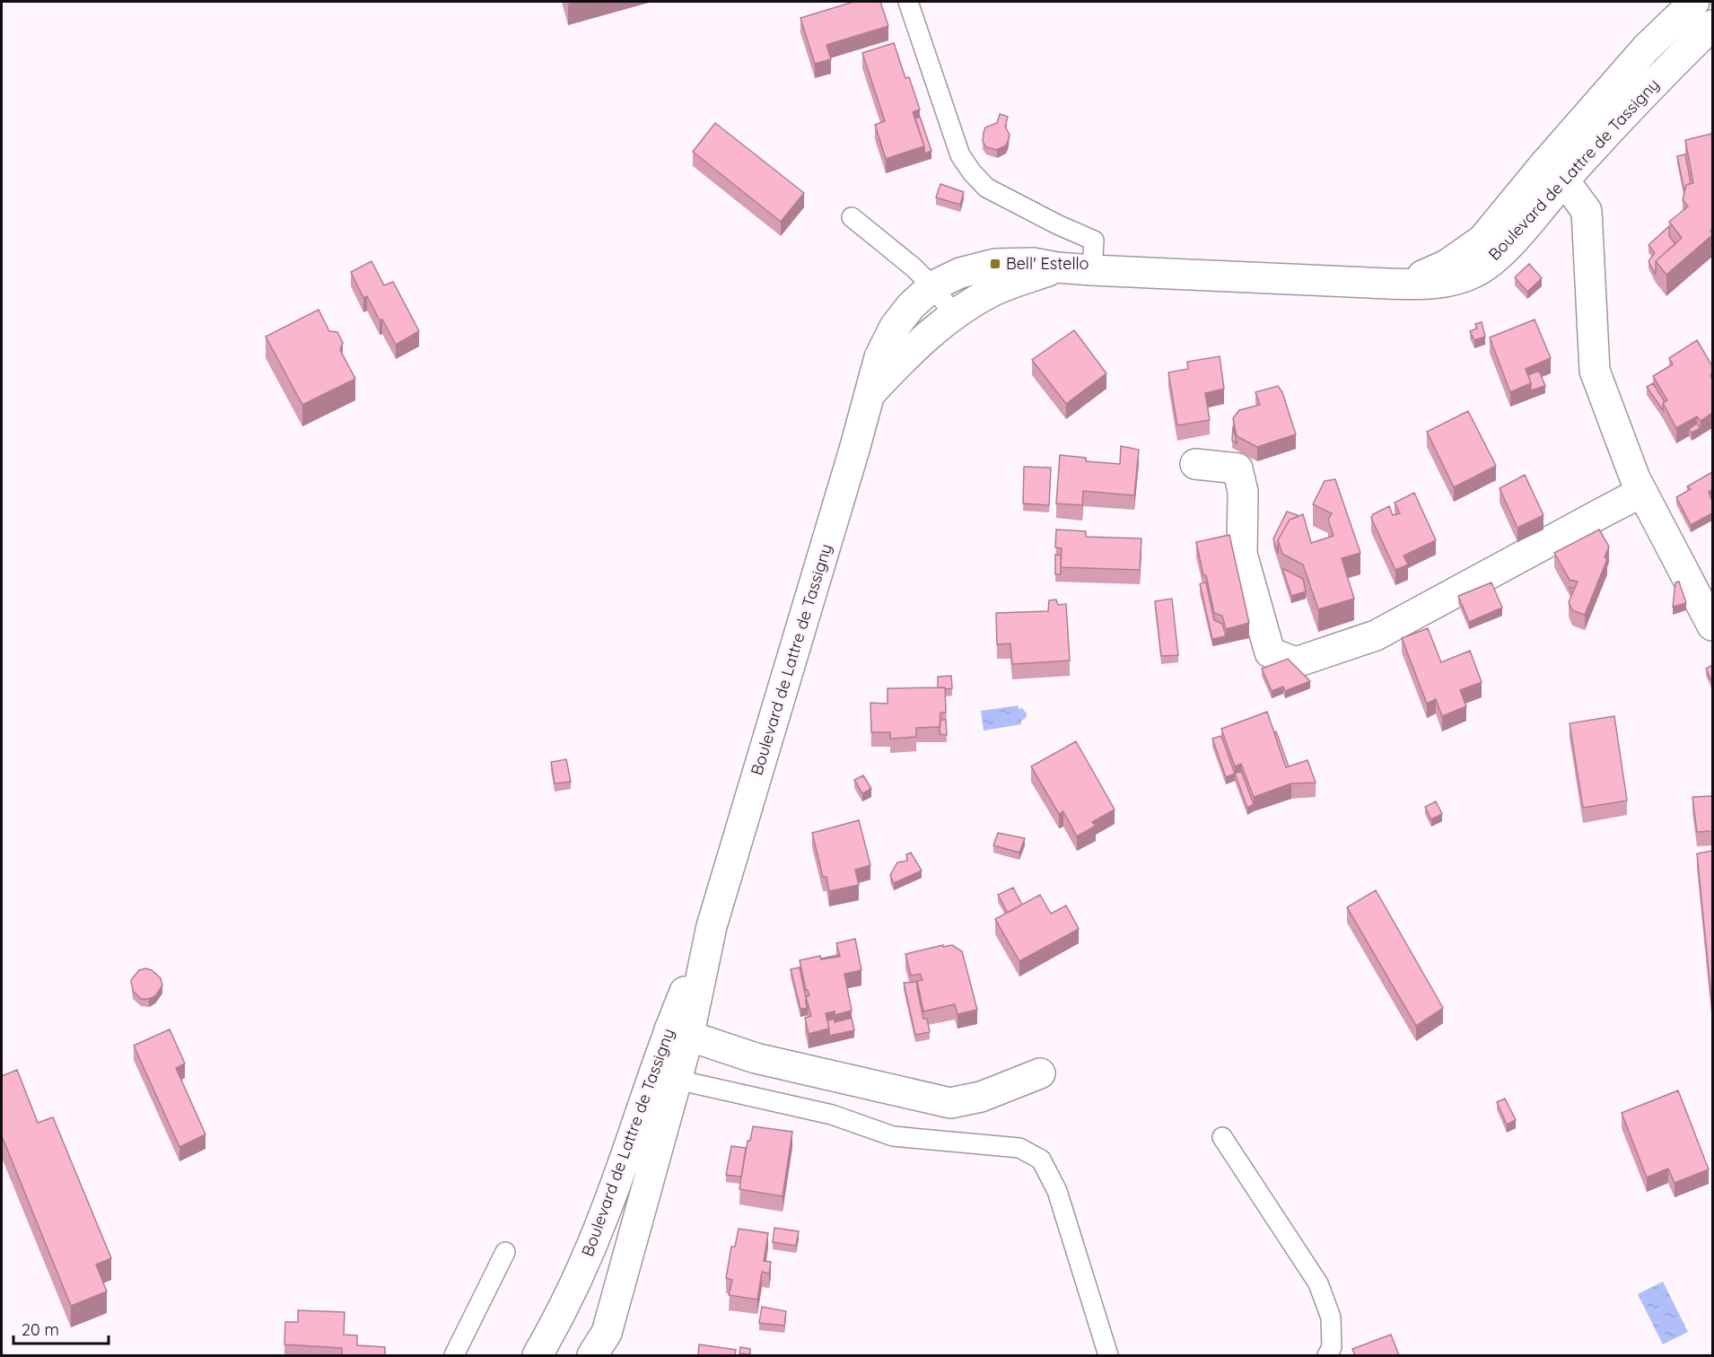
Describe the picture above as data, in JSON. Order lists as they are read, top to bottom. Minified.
{"streets":{"street":["Boulevard de Lattre de Tassigny"]},"places":{"transit":["Bell' Estello"]},"scale_bar":"20 m"}
